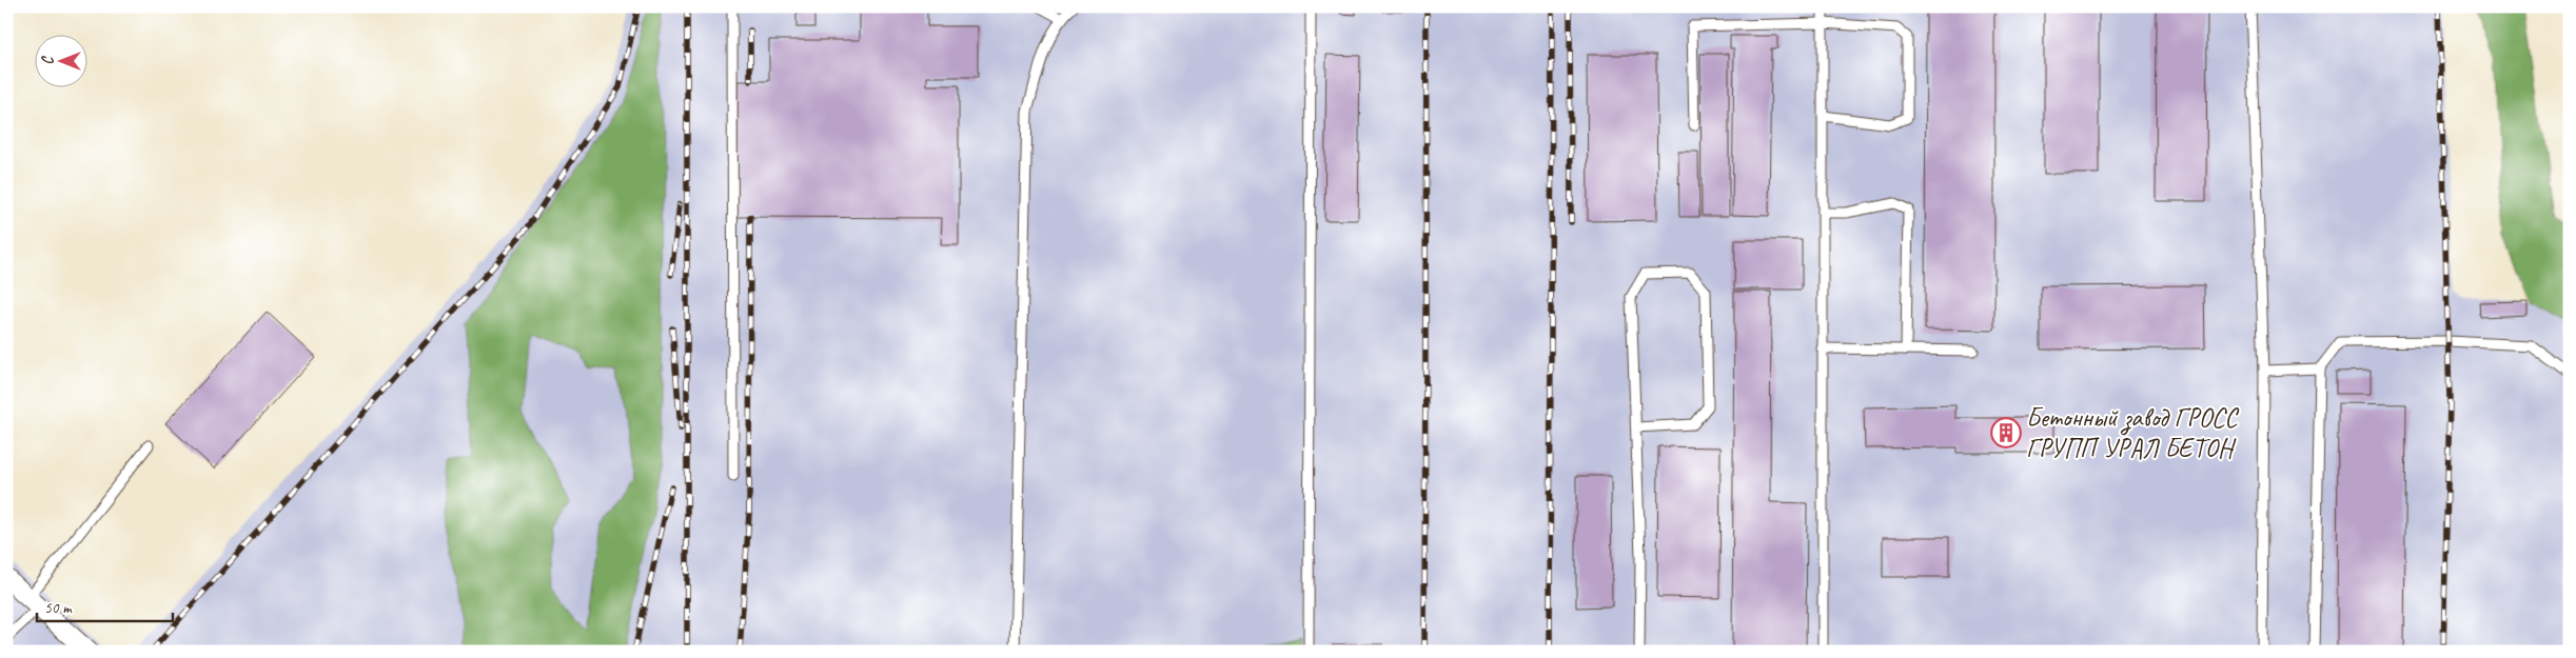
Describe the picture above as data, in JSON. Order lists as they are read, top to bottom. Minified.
{"places":{"building":["Бетонный завод ГРОСС ГРУПП УРАЛ БЕТОН"]},"scale_bar":"50 m","north":"left"}
